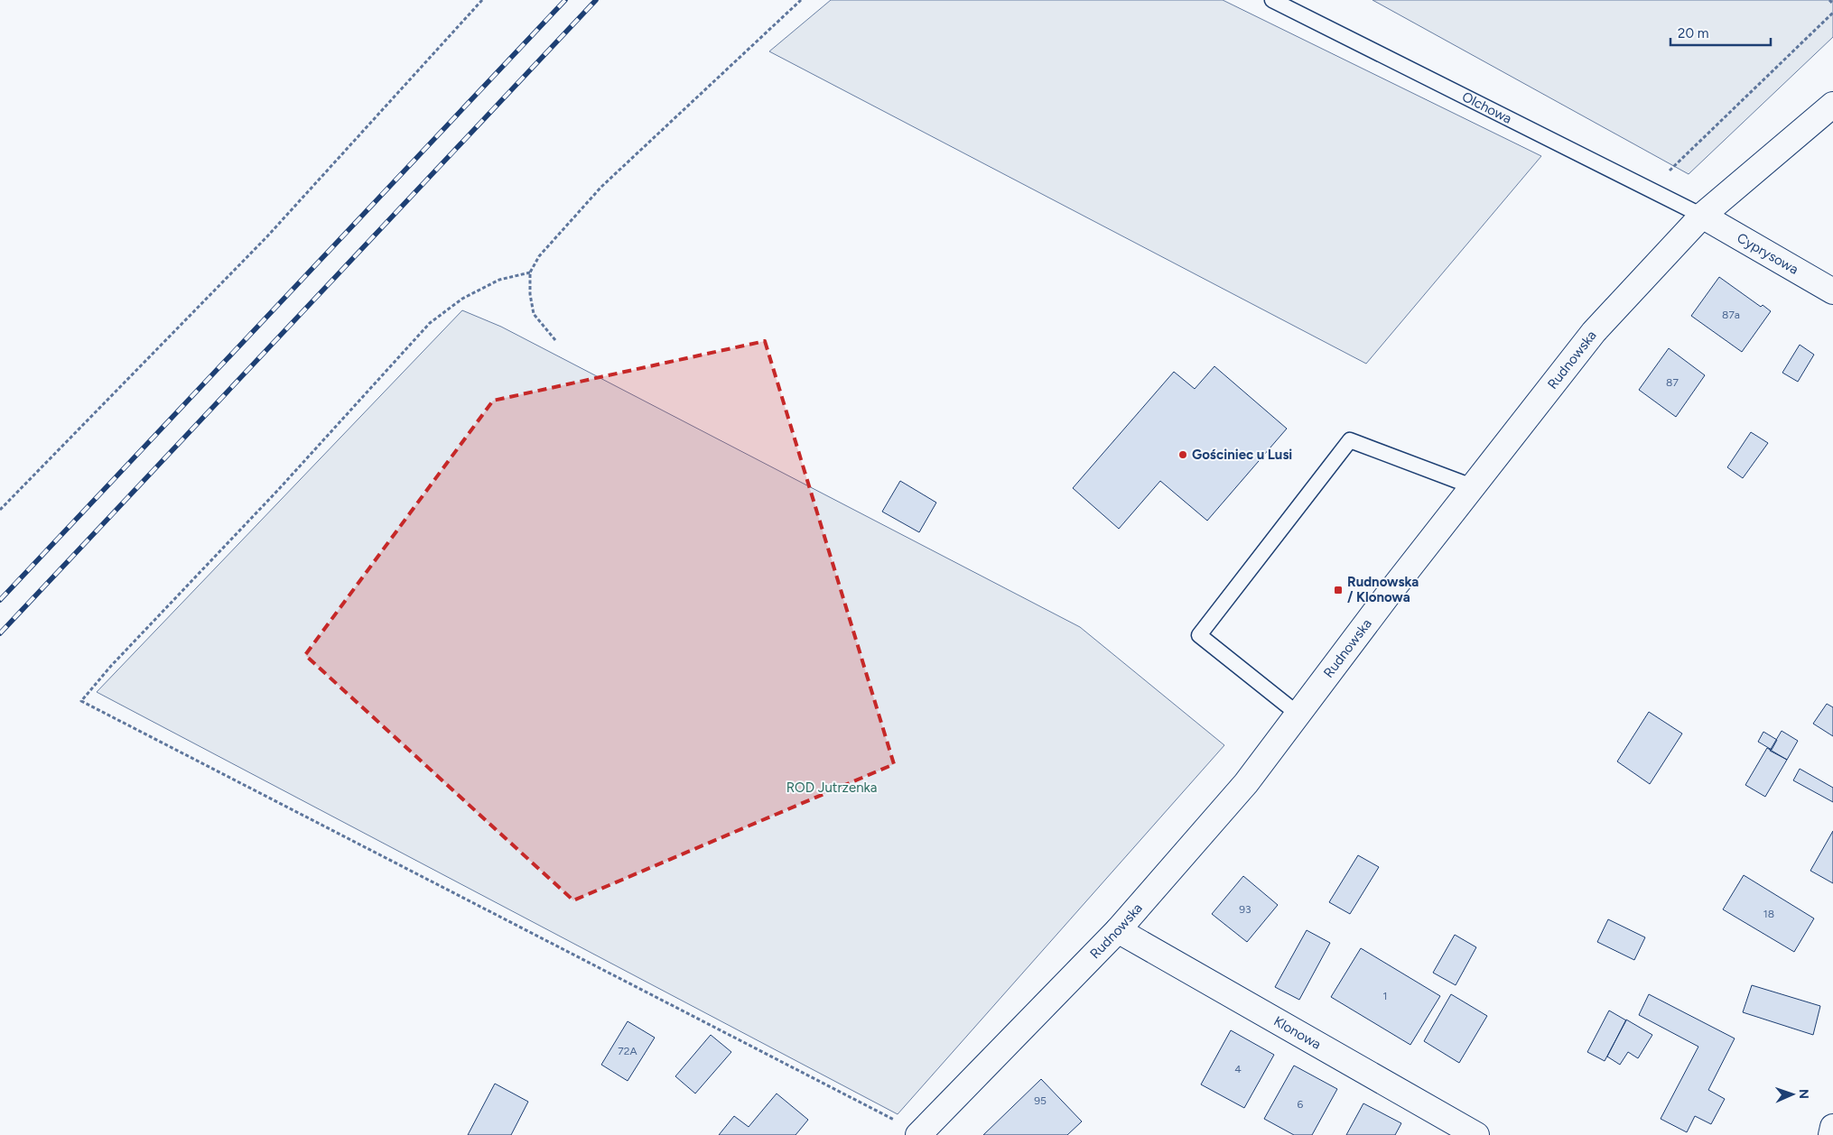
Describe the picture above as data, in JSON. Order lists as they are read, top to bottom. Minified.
{"streets":{"main road":["Cyprysowa","Rudnowska","Klonowa"],"lane":["Olchowa"]},"crossings":[["Olchowa","Cyprysowa"],["Olchowa","Rudnowska"],["Cyprysowa","Rudnowska"],["Rudnowska","Klonowa"]],"parks":["ROD Jutrzenka"],"places":{"other":["Gościniec u Lusi"],"transit":["Rudnowska / Klonowa"]},"house_numbers":["87a","87","93","18","1","72A","4","95","6"],"scale_bar":"20 m","north":"right"}
